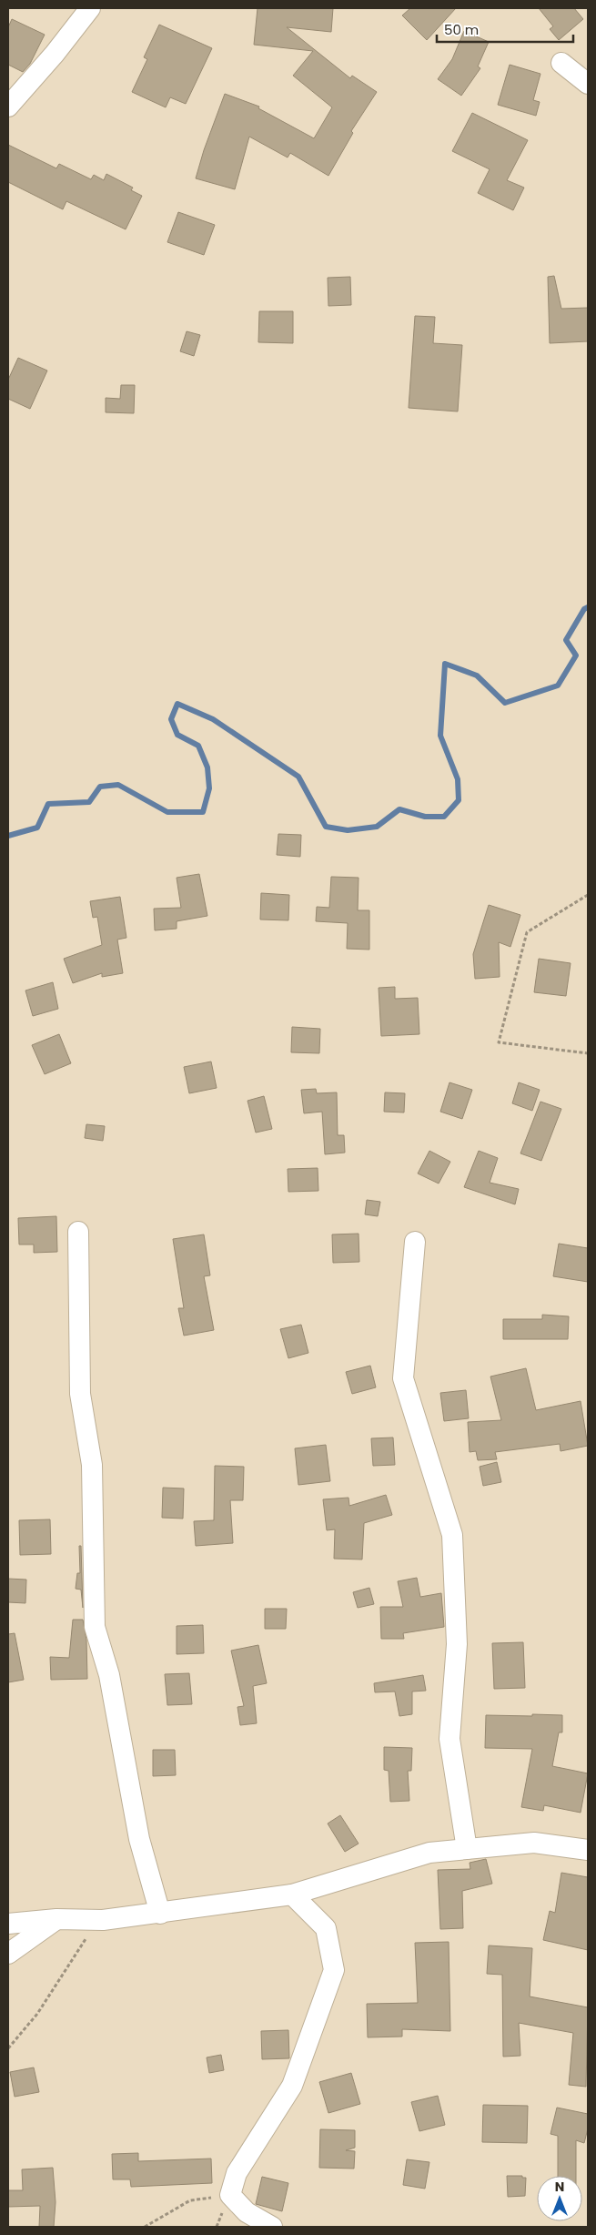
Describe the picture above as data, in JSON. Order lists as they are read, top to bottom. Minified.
{"scale_bar":"50 m","north":"top"}
